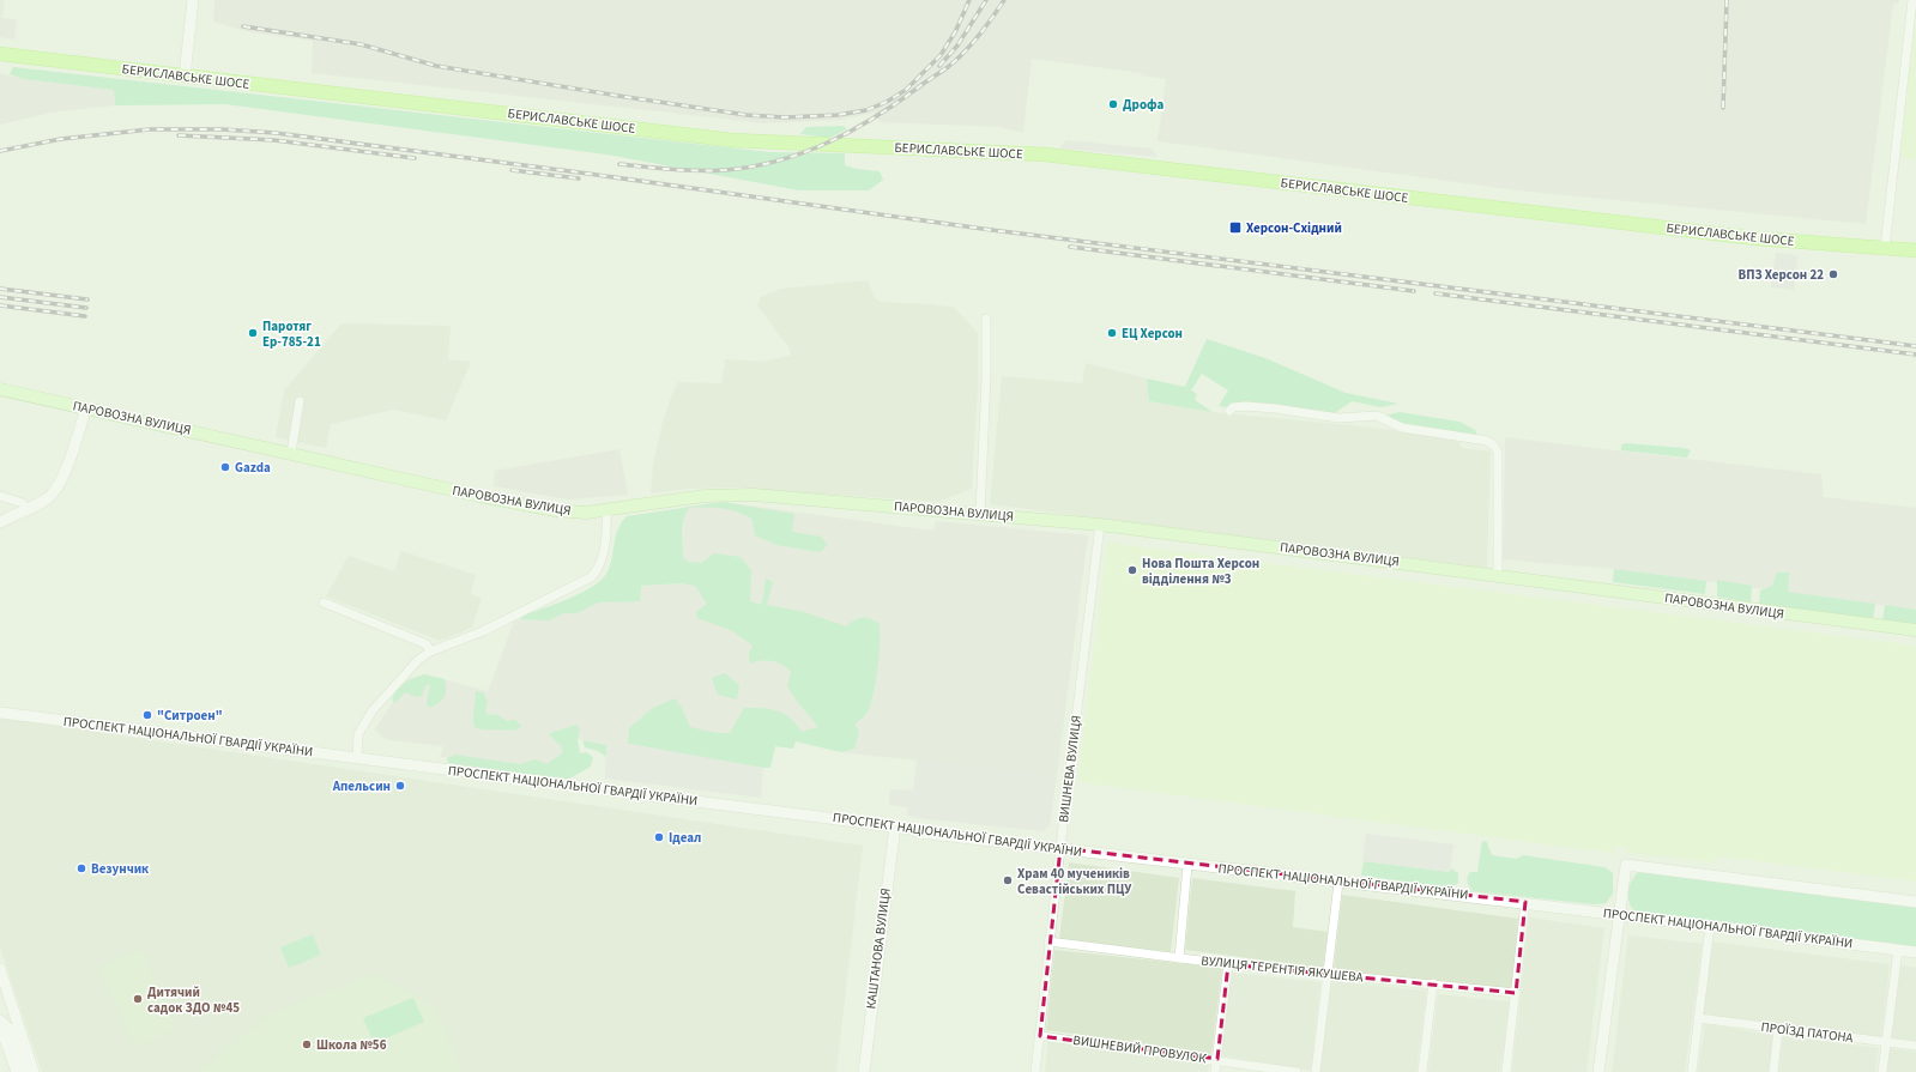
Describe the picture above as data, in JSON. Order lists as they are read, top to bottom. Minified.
{"streets":{"main road":["БЕРИСЛАВСЬКЕ ШОСЕ","ПАРОВОЗНА ВУЛИЦЯ"],"street":["ПРОСПЕКТ НАЦІОНАЛЬНОЇ ГВАРДІЇ УКРАЇНИ","ВИШНЕВА ВУЛИЦЯ","КАШТАНОВА ВУЛИЦЯ","ВУЛИЦЯ ТЕРЕНТІЯ ЯКУШЕВА","ПРОЇЗД ПАТОНА","ВИШНЕВИЙ ПРОВУЛОК"]},"crossings":[["ПАРОВОЗНА ВУЛИЦЯ","ВИШНЕВА ВУЛИЦЯ"],["ПРОСПЕКТ НАЦІОНАЛЬНОЇ ГВАРДІЇ УКРАЇНИ","ВИШНЕВА ВУЛИЦЯ"],["ПРОСПЕКТ НАЦІОНАЛЬНОЇ ГВАРДІЇ УКРАЇНИ","КАШТАНОВА ВУЛИЦЯ"],["ВИШНЕВА ВУЛИЦЯ","ВУЛИЦЯ ТЕРЕНТІЯ ЯКУШЕВА"],["ВИШНЕВА ВУЛИЦЯ","ВИШНЕВИЙ ПРОВУЛОК"]],"places":{"other":["Дрофа","ВПЗ Херсон 22","Паротяг Ер-785-21","ЕЦ Херсон","Gazda","Нова Пошта Херсон відділення №3","\"Ситроен\"","Апельсин","Ідеал","Везунчик","Храм 40 мучеників Севастійських ПЦУ","Дитячий садок ЗДО №45","Школа №56"],"transit":["Херсон-Східний"]}}
